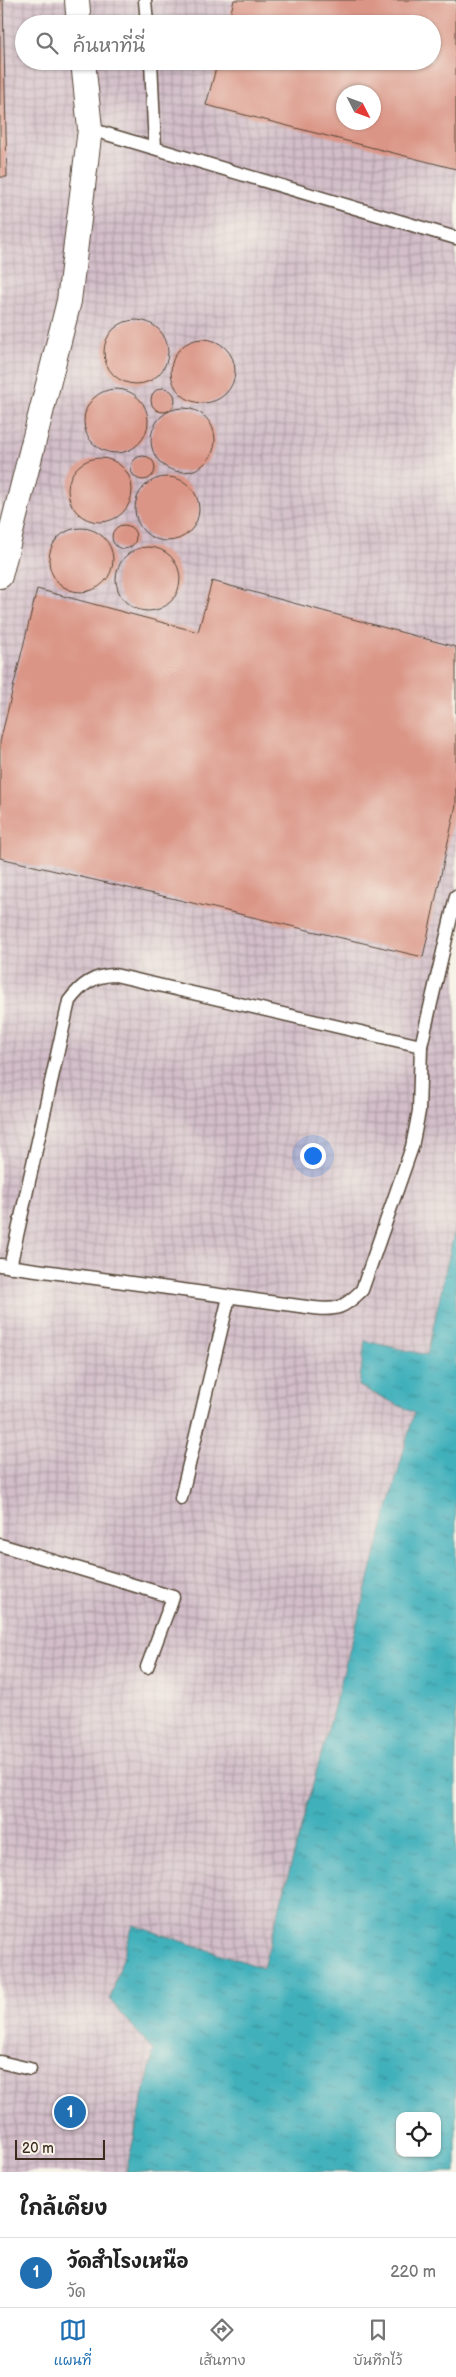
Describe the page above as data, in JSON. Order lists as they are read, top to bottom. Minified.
{"scale_bar":"20 m","north":"bottom right","page":{"search":"ค้นหาที่นี่","pins":"1","scale":"20 m","heading":"ใกล้เคียง","list":[{"mark":"1","name":"วัดสำโรงเหนือ","note":"วัด","value":"220 m"}],"nav":["แผนที่","เส้นทาง","บันทึกไว้"]}}
